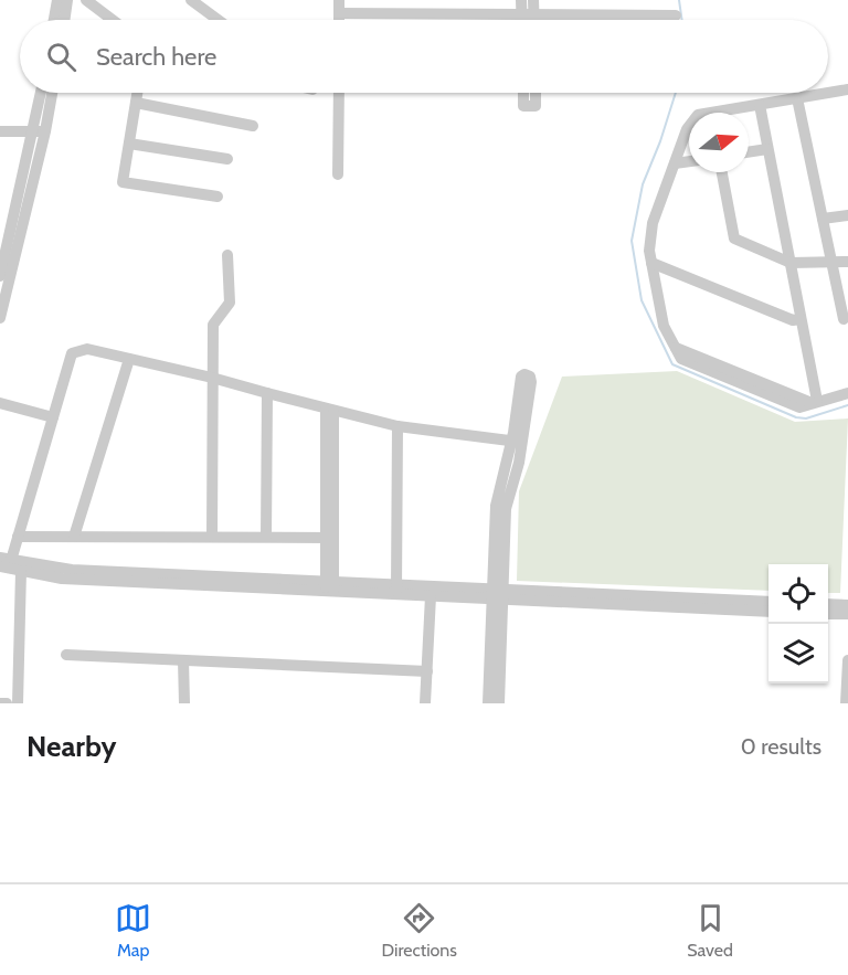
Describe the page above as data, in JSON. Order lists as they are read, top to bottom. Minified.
{"north":"right","page":{"search":"Search here","heading":["Nearby","0 results"],"nav":["Map","Directions","Saved"]}}
